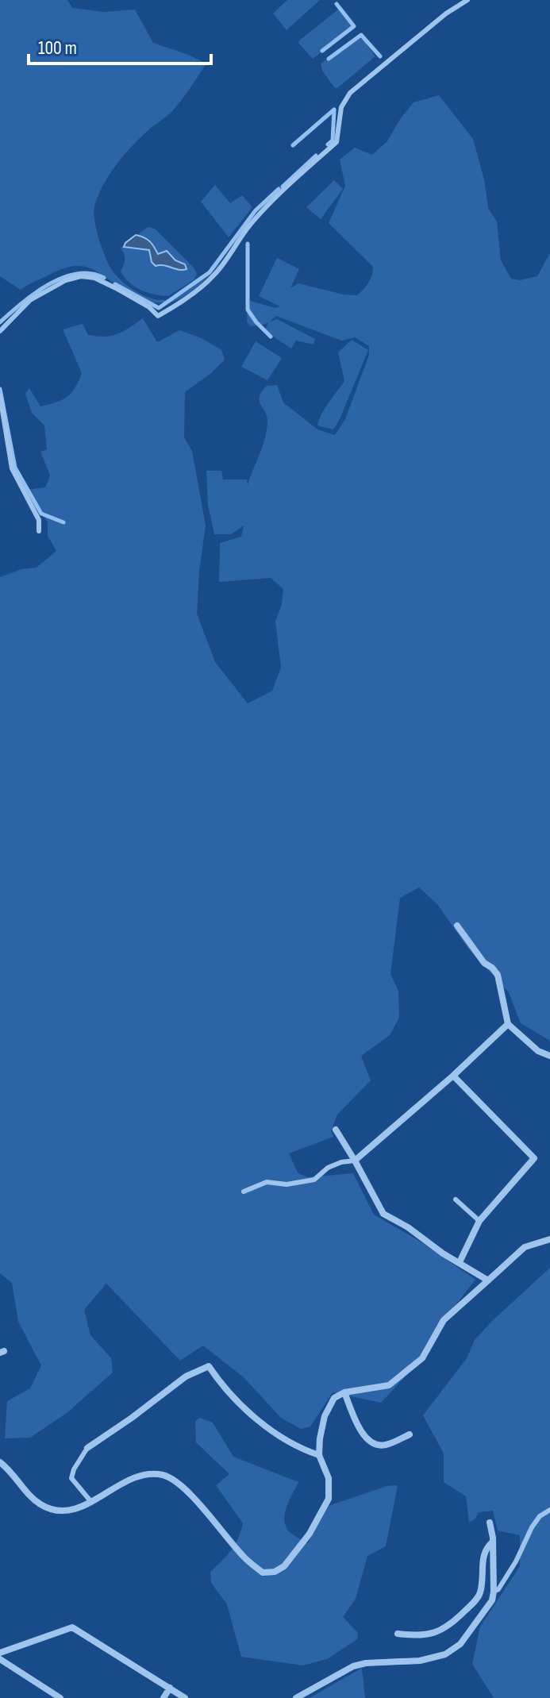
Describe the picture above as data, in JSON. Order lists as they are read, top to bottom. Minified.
{"scale_bar":"100 m"}
